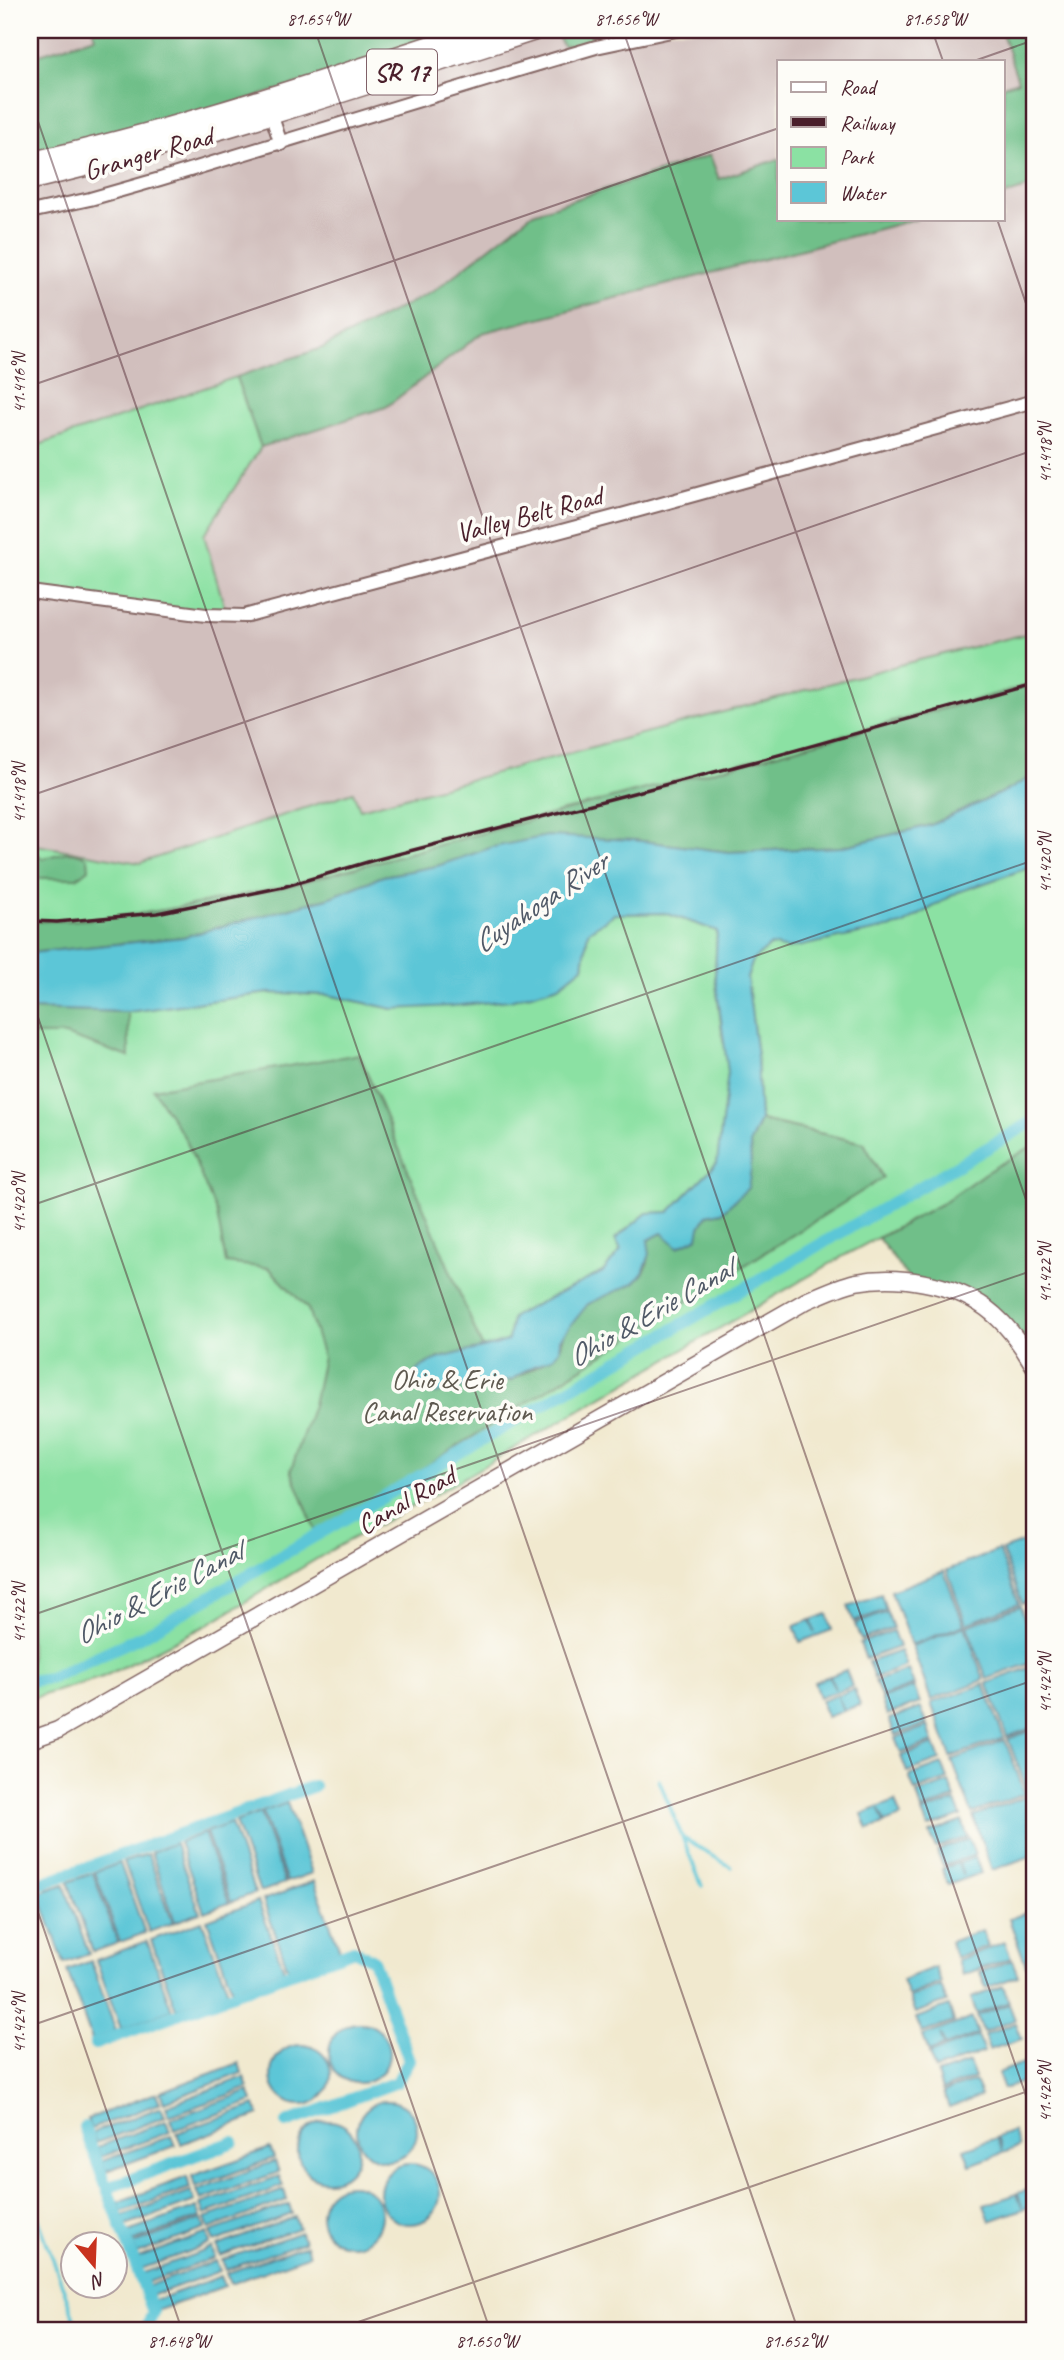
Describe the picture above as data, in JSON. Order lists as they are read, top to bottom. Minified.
{"streets":{"main road":["SR 17","Granger Road"],"street":["Valley Belt Road","Canal Road"]},"water":["Cuyahoga River","Ohio & Erie Canal"],"parks":["Ohio & Erie Canal Reservation"],"legend":["Road","Railway","Park","Water"],"north":"bottom","coordinates":["81.654°W","81.656°W","81.658°W","41.416°N","41.418°N","41.420°N","41.422°N","41.424°N","41.426°N","81.648°W","81.650°W","81.652°W"]}
